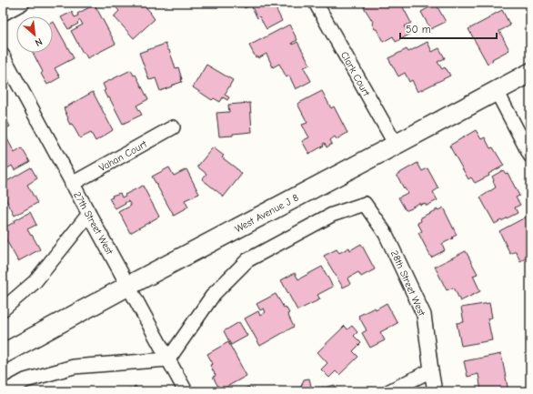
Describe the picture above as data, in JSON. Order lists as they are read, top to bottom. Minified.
{"streets":{"street":["Clark Court","Vahan Court","West Avenue J 8","27th Street West","28th Street West"]},"crossings":[["Clark Court","West Avenue J 8"],["Vahan Court","27th Street West"],["West Avenue J 8","27th Street West"],["27th Street West","28th Street West"]],"scale_bar":"50 m","north":"bottom right"}
